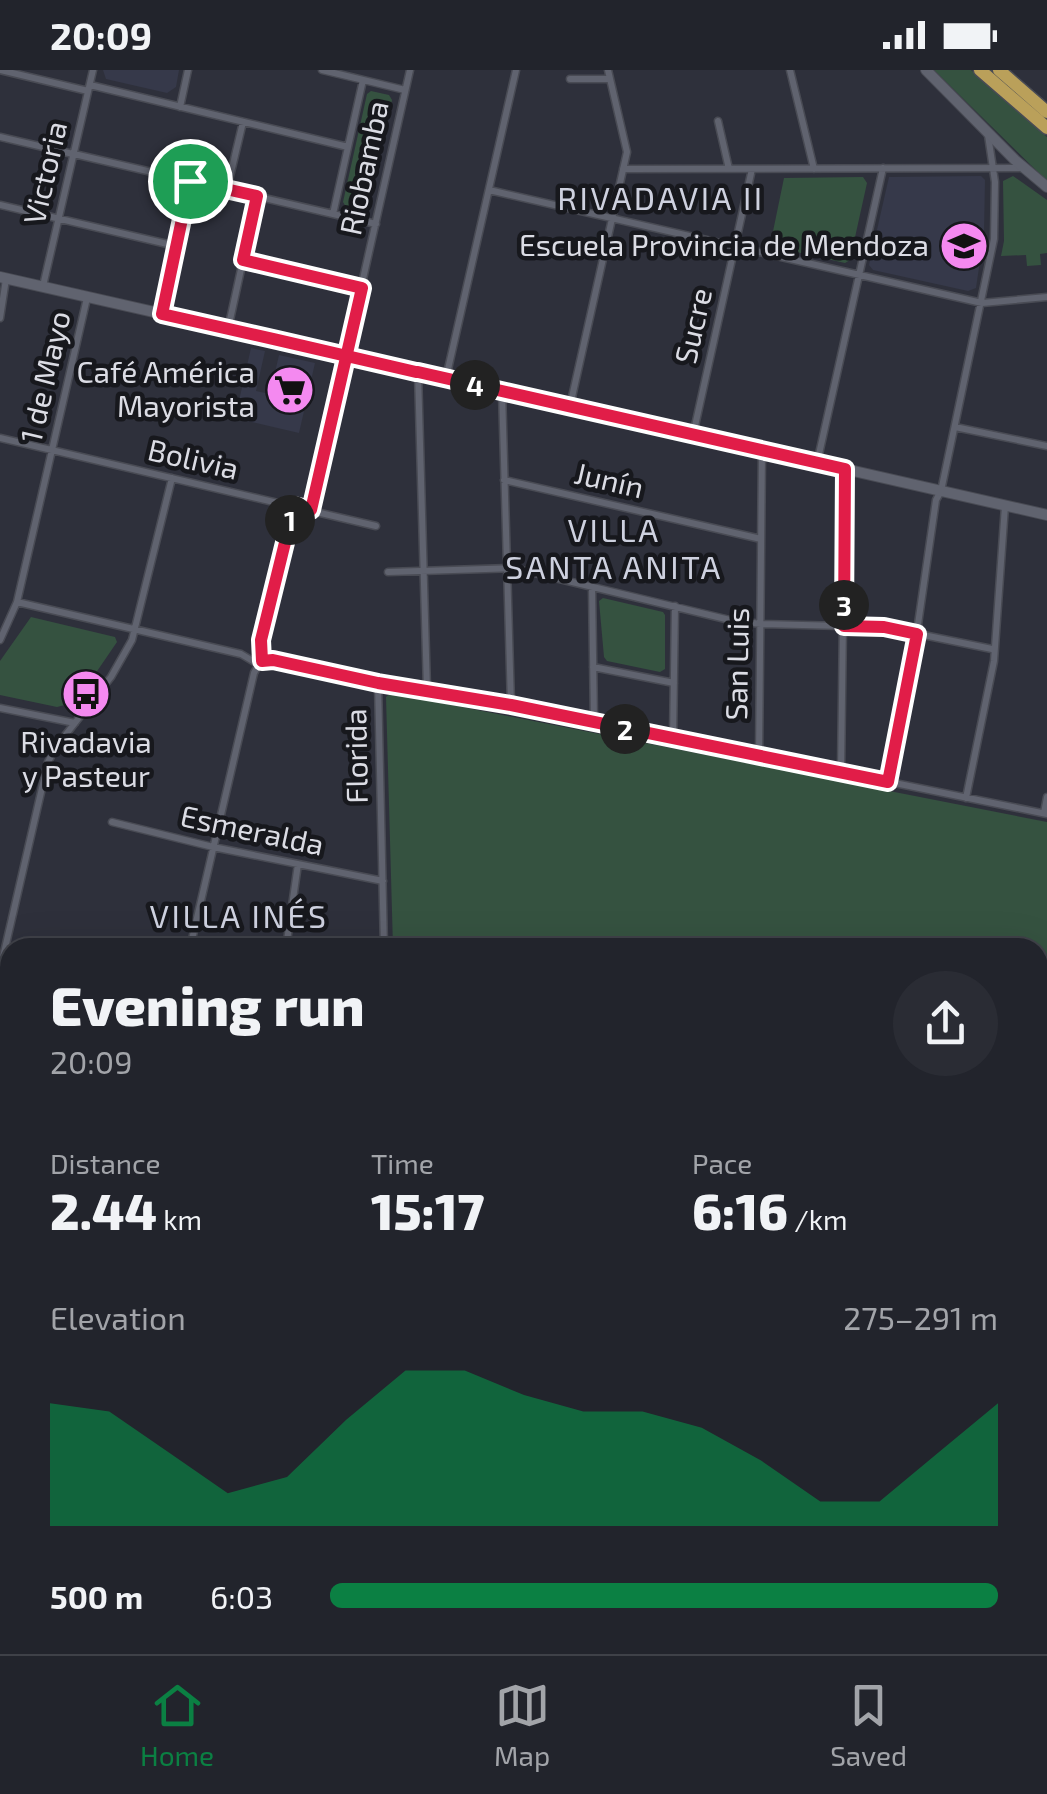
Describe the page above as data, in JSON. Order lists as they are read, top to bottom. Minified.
{"streets":{"street":["Riobamba","Victoria","Sucre","1 de Mayo","Bolivia","Junín","San Luis","Florida","Esmeralda"]},"crossings":[["Riobamba","Bolivia"],["1 de Mayo","Bolivia"],["Junín","San Luis"],["Florida","Esmeralda"]],"districts":["RIVADAVIA II","VILLA SANTA ANITA","VILLA INÉS"],"places":{"school or university":["Escuela Provincia de Mendoza"],"supermarket":["Café América Mayorista"],"bus stop":["Rivadavia y Pasteur"]},"page":{"status":"20:09","pins":["4","1","3","2"],"heading":["Evening run","20:09"],"stats":[["Distance","2.44 km"],["Time","15:17"],["Pace","6:16 /km"]],"chart":["Elevation","275–291 m"],"list":[{"name":"500 m","note":"6:03"}],"tabs":["Home","Map","Saved"]}}
